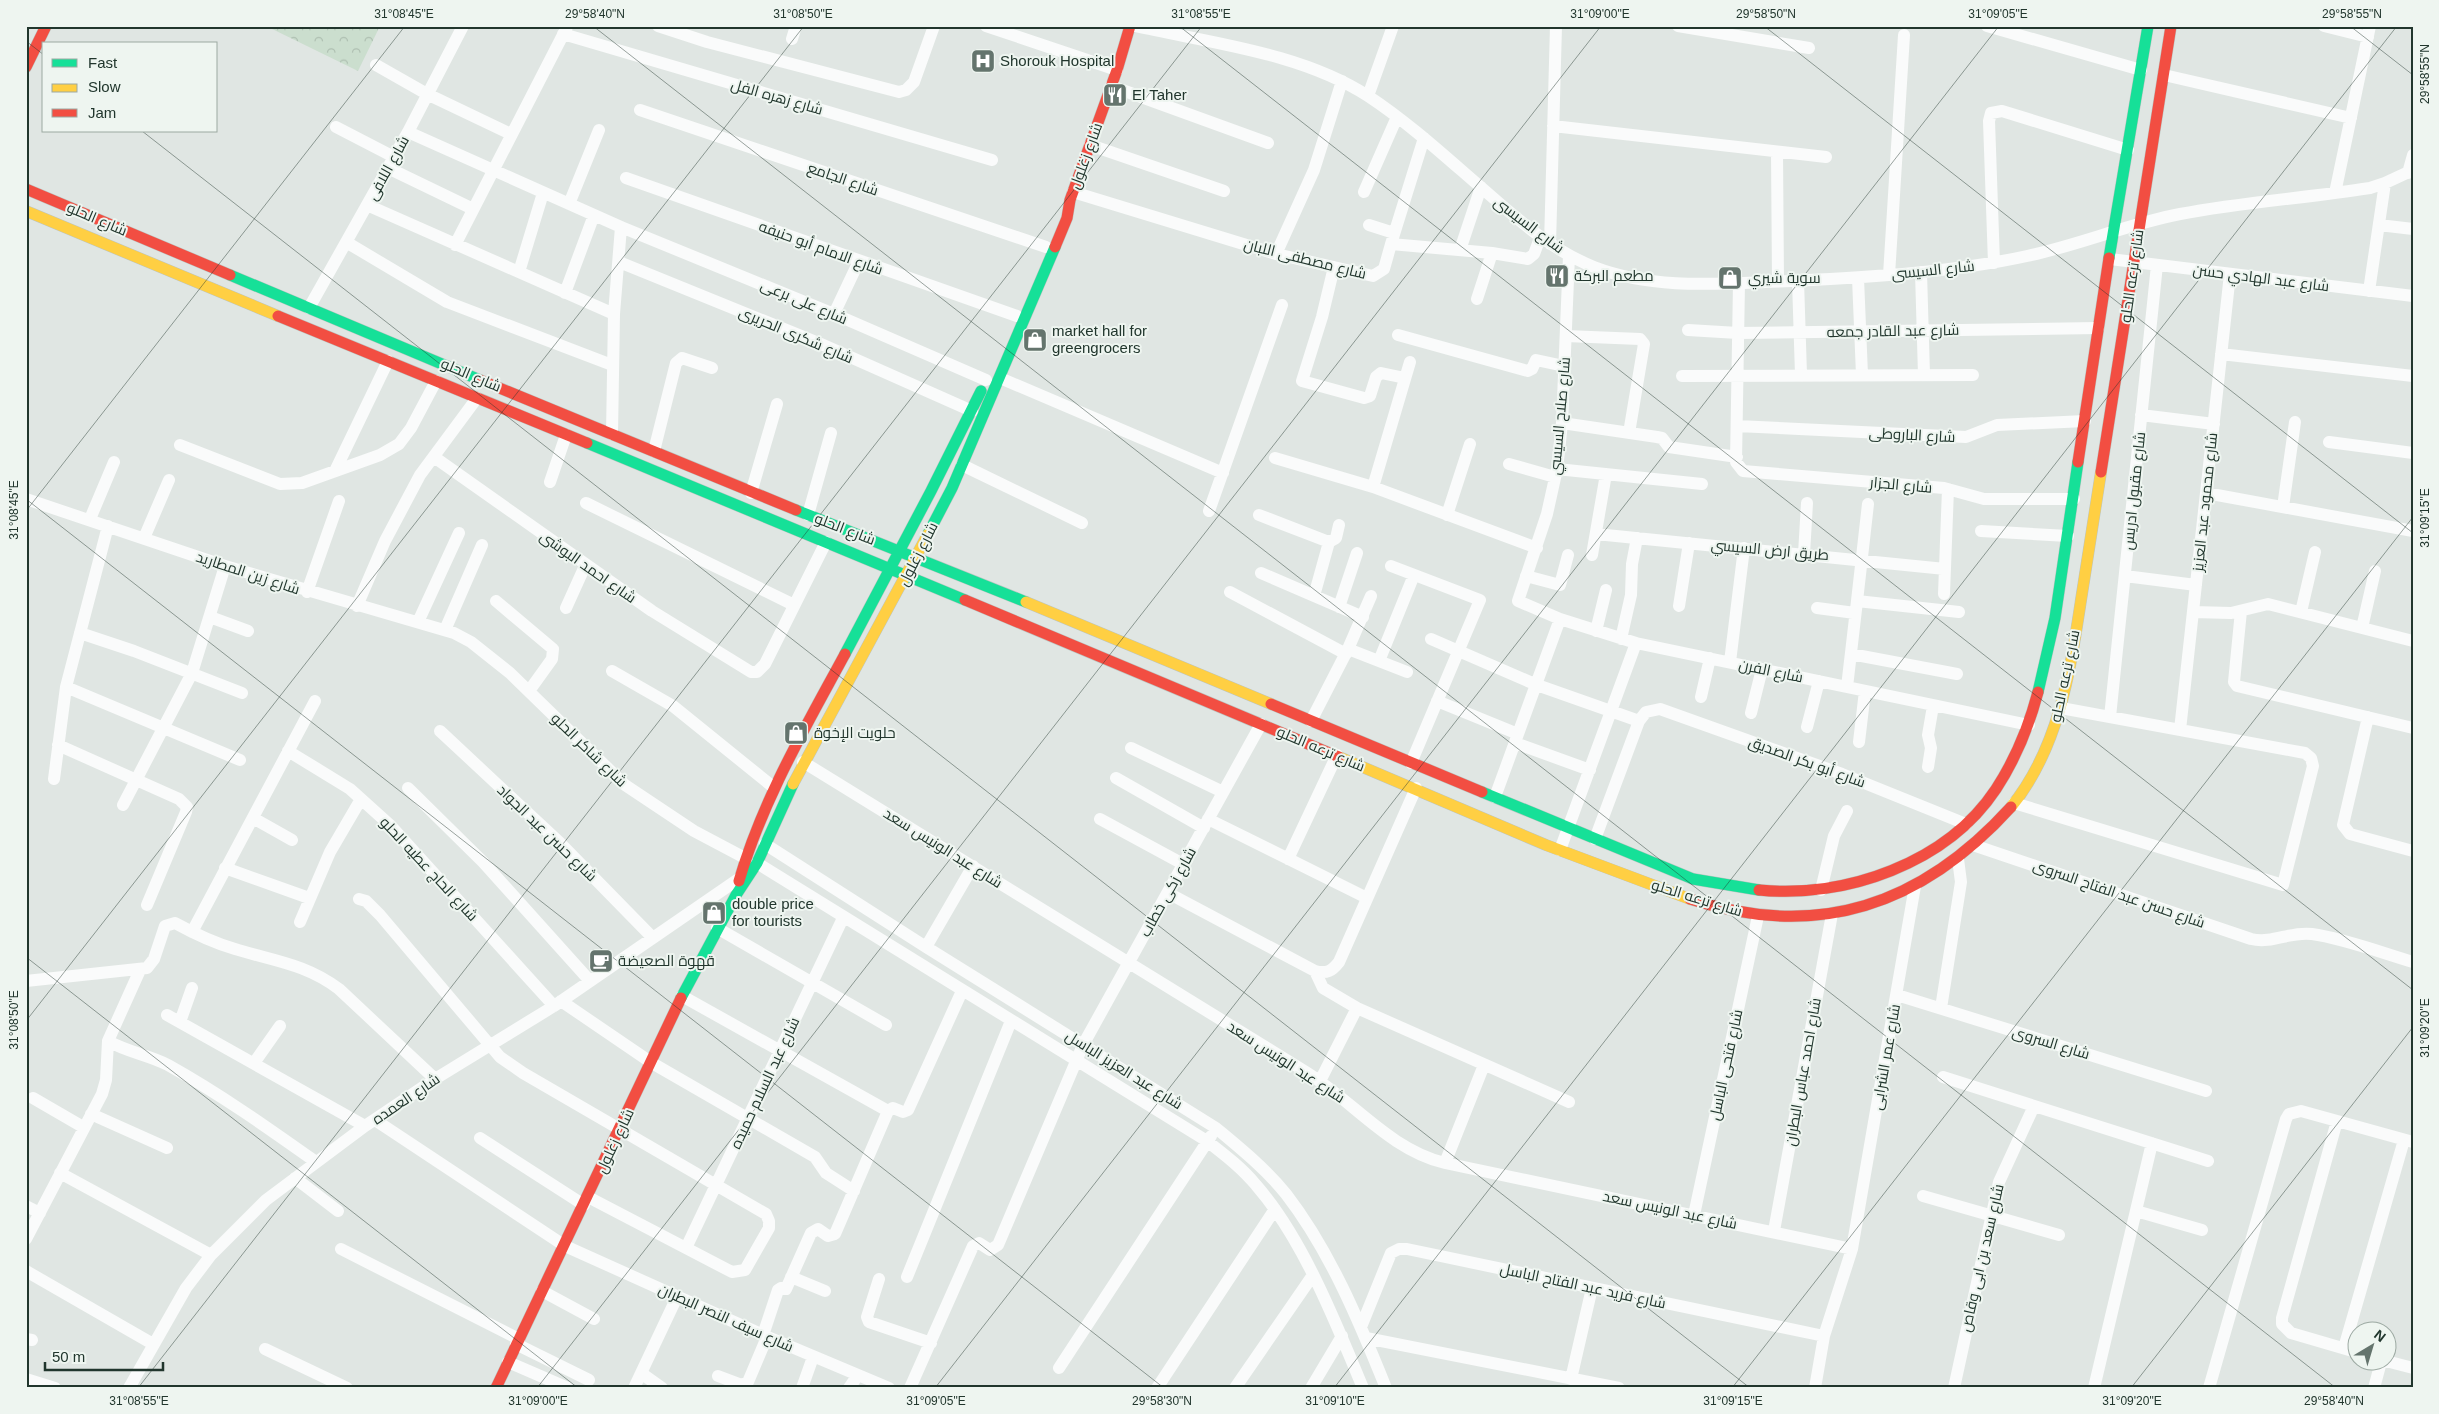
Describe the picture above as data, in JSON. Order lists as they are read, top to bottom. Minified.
{"streets":{"street":["شارع زهره الفل","شارع زغلول","شارع اللافى","شارع الجامع","شارع الحلو","شارع السيسى","شارع الامام أبو حنيفه","شارع مصطفى اللبان","شارع ترعه الحلو","شارع عبد الهادي حسن","شارع على برعى","شارع عبد القادر جمعه","شارع شكرى الحريرى","شارع صلاح السيسي","شارع الباروطى","شارع الجزار","شارع مقبول ادريس","شارع محمود عبد العزيز","طريق ارض السيسي","شارع احمد البوشى","شارع زين المطاريد","شارع الفرن","شارع شاكر الحلو","شارع أبو بكر الصديق","شارع حسن عبد الجواد","شارع عبد الونيس سعد","شارع الحاج عطيه الحلو","شارع زكى خطاب","شارع حسن عبد الفتاح السروى","شارع السروى","شارع عمر الشرابى","شارع فتحى الباسل","شارع عبد العزيز الباسل","شارع احمد عباس البطران","شارع عبد السلام حميده","شارع العمده","شارع سعد بن ابى وقاص","شارع فريد عبد الفتاح الباسل","شارع سيف النصر البطران"]},"crossings":[["شارع زغلول","شارع الجامع"],["شارع زغلول","شارع الحلو"],["شارع زغلول","شارع الامام أبو حنيفه"],["شارع زغلول","شارع مصطفى اللبان"],["شارع زغلول","شارع ترعه الحلو"],["شارع زغلول","شارع على برعى"],["شارع زغلول","شارع شكرى الحريرى"],["شارع زغلول","شارع شاكر الحلو"],["شارع زغلول","شارع عبد الونيس سعد"],["شارع زغلول","شارع الحاج عطيه الحلو"],["شارع زغلول","شارع عبد العزيز الباسل"],["شارع زغلول","شارع العمده"],["شارع زغلول","شارع سيف النصر البطران"],["شارع اللافى","شارع الحلو"],["شارع اللافى","شارع على برعى"],["شارع الحلو","شارع ترعه الحلو"],["شارع السيسى","شارع ترعه الحلو"],["شارع السيسى","شارع صلاح السيسي"],["شارع ترعه الحلو","شارع عبد الهادي حسن"],["شارع ترعه الحلو","شارع عبد القادر جمعه"],["شارع ترعه الحلو","شارع الباروطى"],["شارع ترعه الحلو","شارع الجزار"],["شارع ترعه الحلو","شارع الفرن"],["شارع ترعه الحلو","شارع أبو بكر الصديق"],["شارع ترعه الحلو","شارع زكى خطاب"],["شارع ترعه الحلو","شارع حسن عبد الفتاح السروى"],["شارع ترعه الحلو","شارع عمر الشرابى"],["شارع ترعه الحلو","شارع فتحى الباسل"],["شارع ترعه الحلو","شارع احمد عباس البطران"],["شارع عبد الهادي حسن","شارع مقبول ادريس"],["شارع عبد الهادي حسن","شارع محمود عبد العزيز"],["شارع صلاح السيسي","شارع الفرن"],["شارع زين المطاريد","شارع شاكر الحلو"],["شارع حسن عبد الجواد","شارع العمده"],["شارع عبد الونيس سعد","شارع زكى خطاب"],["شارع عبد الونيس سعد","شارع عمر الشرابى"],["شارع عبد الونيس سعد","شارع فتحى الباسل"],["شارع عبد الونيس سعد","شارع احمد عباس البطران"],["شارع الحاج عطيه الحلو","شارع عبد السلام حميده"],["شارع الحاج عطيه الحلو","شارع العمده"],["شارع زكى خطاب","شارع عبد العزيز الباسل"],["شارع السروى","شارع عمر الشرابى"],["شارع عبد العزيز الباسل","شارع عبد السلام حميده"],["شارع عبد العزيز الباسل","شارع فريد عبد الفتاح الباسل"],["شارع العمده","شارع سيف النصر البطران"]],"places":{"hospital":["Shorouk Hospital"],"restaurant":["El Taher","مطعم البركة"],"shop":["سوية شيري","market hall for greengrocers","حلويت الإخوة","double price for tourists"],"cafe":["قهوة الصعيضة"]},"legend":["Fast","Slow","Jam"],"scale_bar":"50 m","north":"top right","coordinates":["31°08'45\"E","29°58'40\"N","31°08'50\"E","31°08'55\"E","31°09'00\"E","29°58'50\"N","31°09'05\"E","29°58'55\"N","31°09'15\"E","31°09'20\"E","29°58'30\"N","31°09'10\"E"]}
